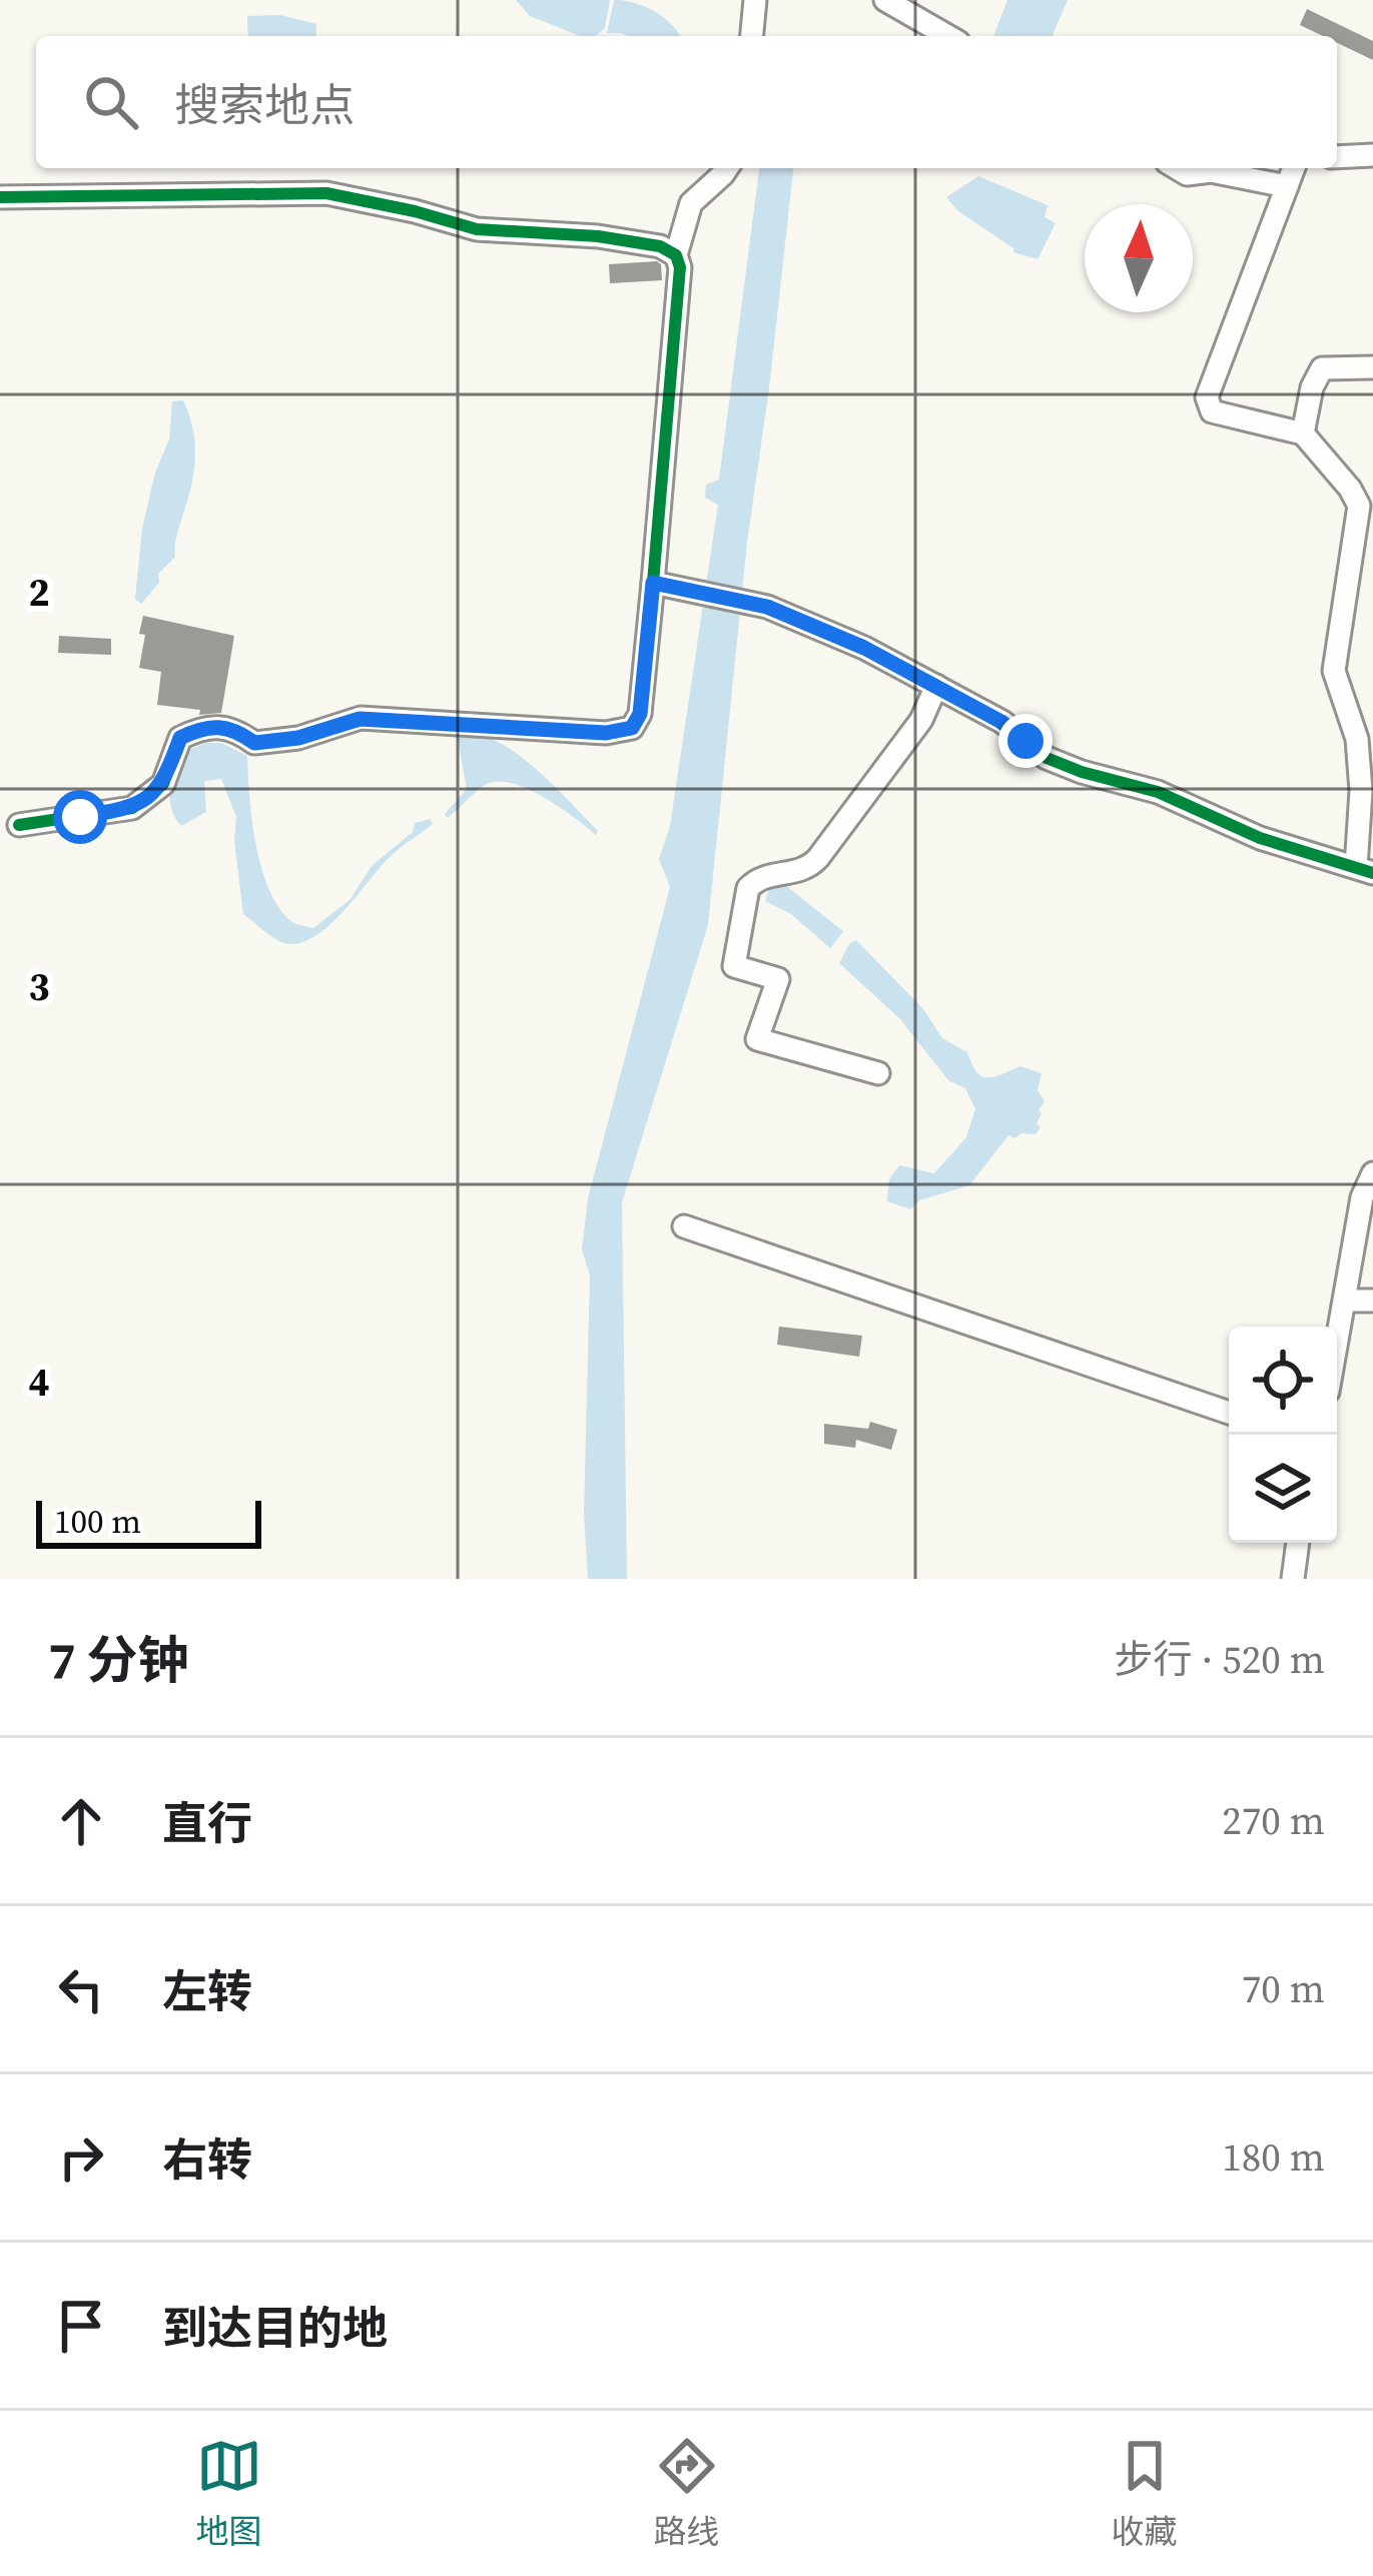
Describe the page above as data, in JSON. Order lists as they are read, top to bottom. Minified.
{"scale_bar":"100 m","north":"top","page":{"search":"搜索地点","scale":"100 m","heading":["7 分钟","步行 · 520 m"],"list":[["直行","270 m"],["左转","70 m"],["右转","180 m"],"到达目的地"],"nav":["地图","路线","收藏"]},"grid":{"rows":["2","3","4"]}}
